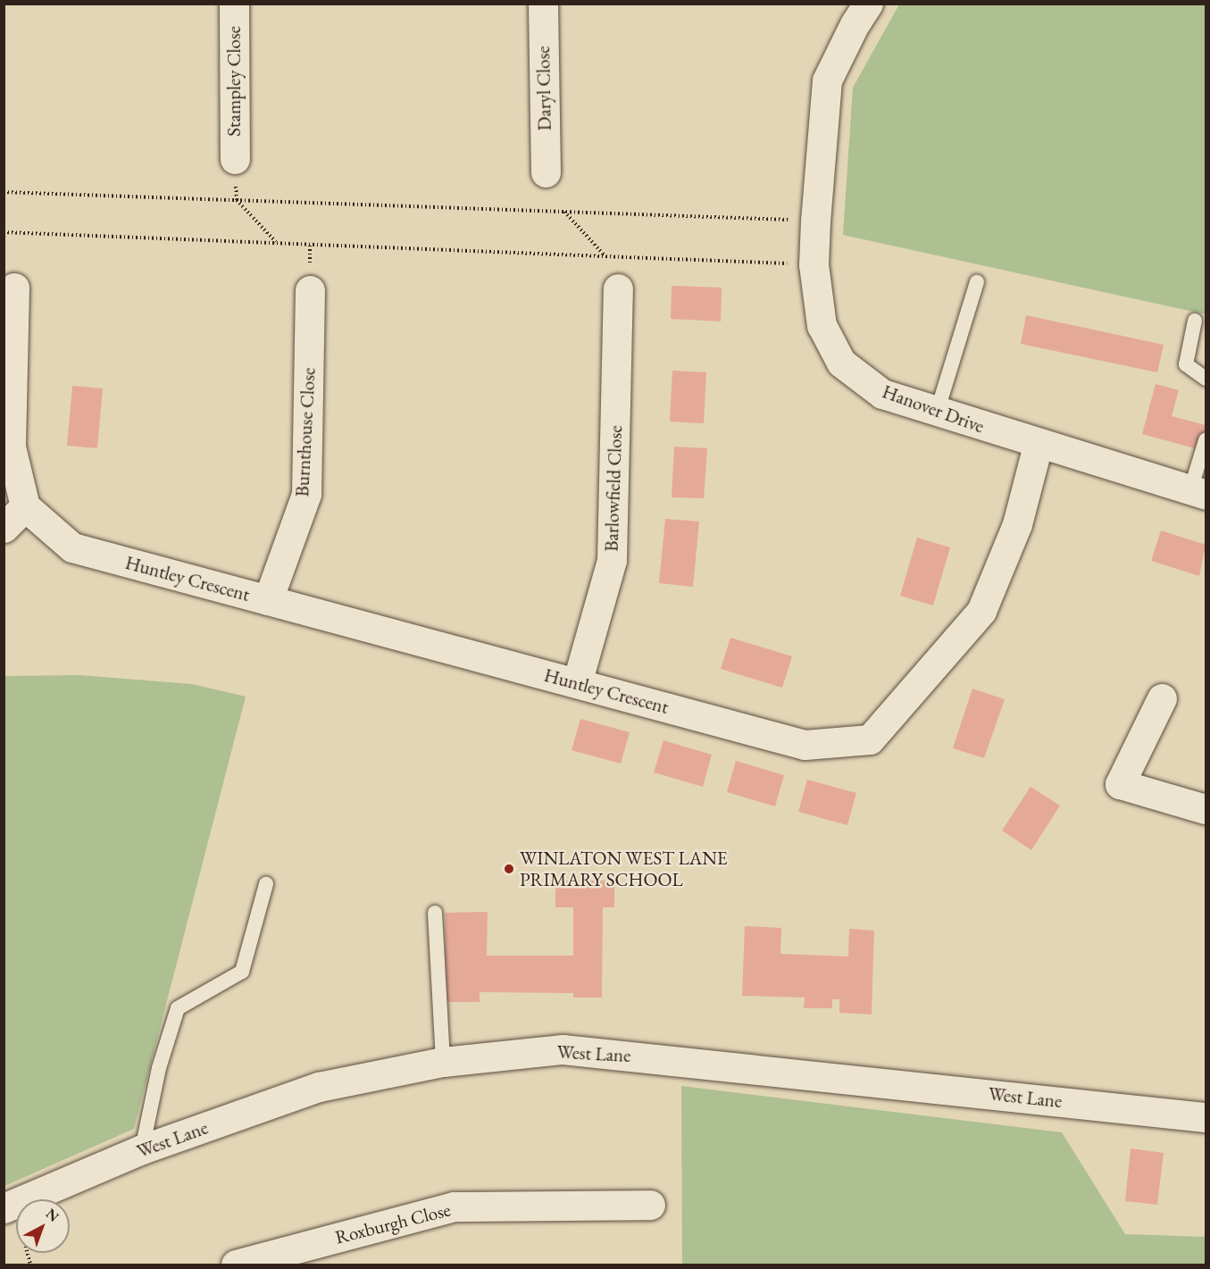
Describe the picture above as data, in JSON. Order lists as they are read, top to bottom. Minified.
{"streets":{"street":["Stampley Close","Daryl Close","Hanover Drive","Burnthouse Close","Barlowfield Close","Huntley Crescent","West Lane","Roxburgh Close"]},"crossings":[["Hanover Drive","Huntley Crescent"],["Burnthouse Close","Huntley Crescent"],["Barlowfield Close","Huntley Crescent"]],"places":["WINLATON WEST LANE PRIMARY SCHOOL"],"north":"top right"}
